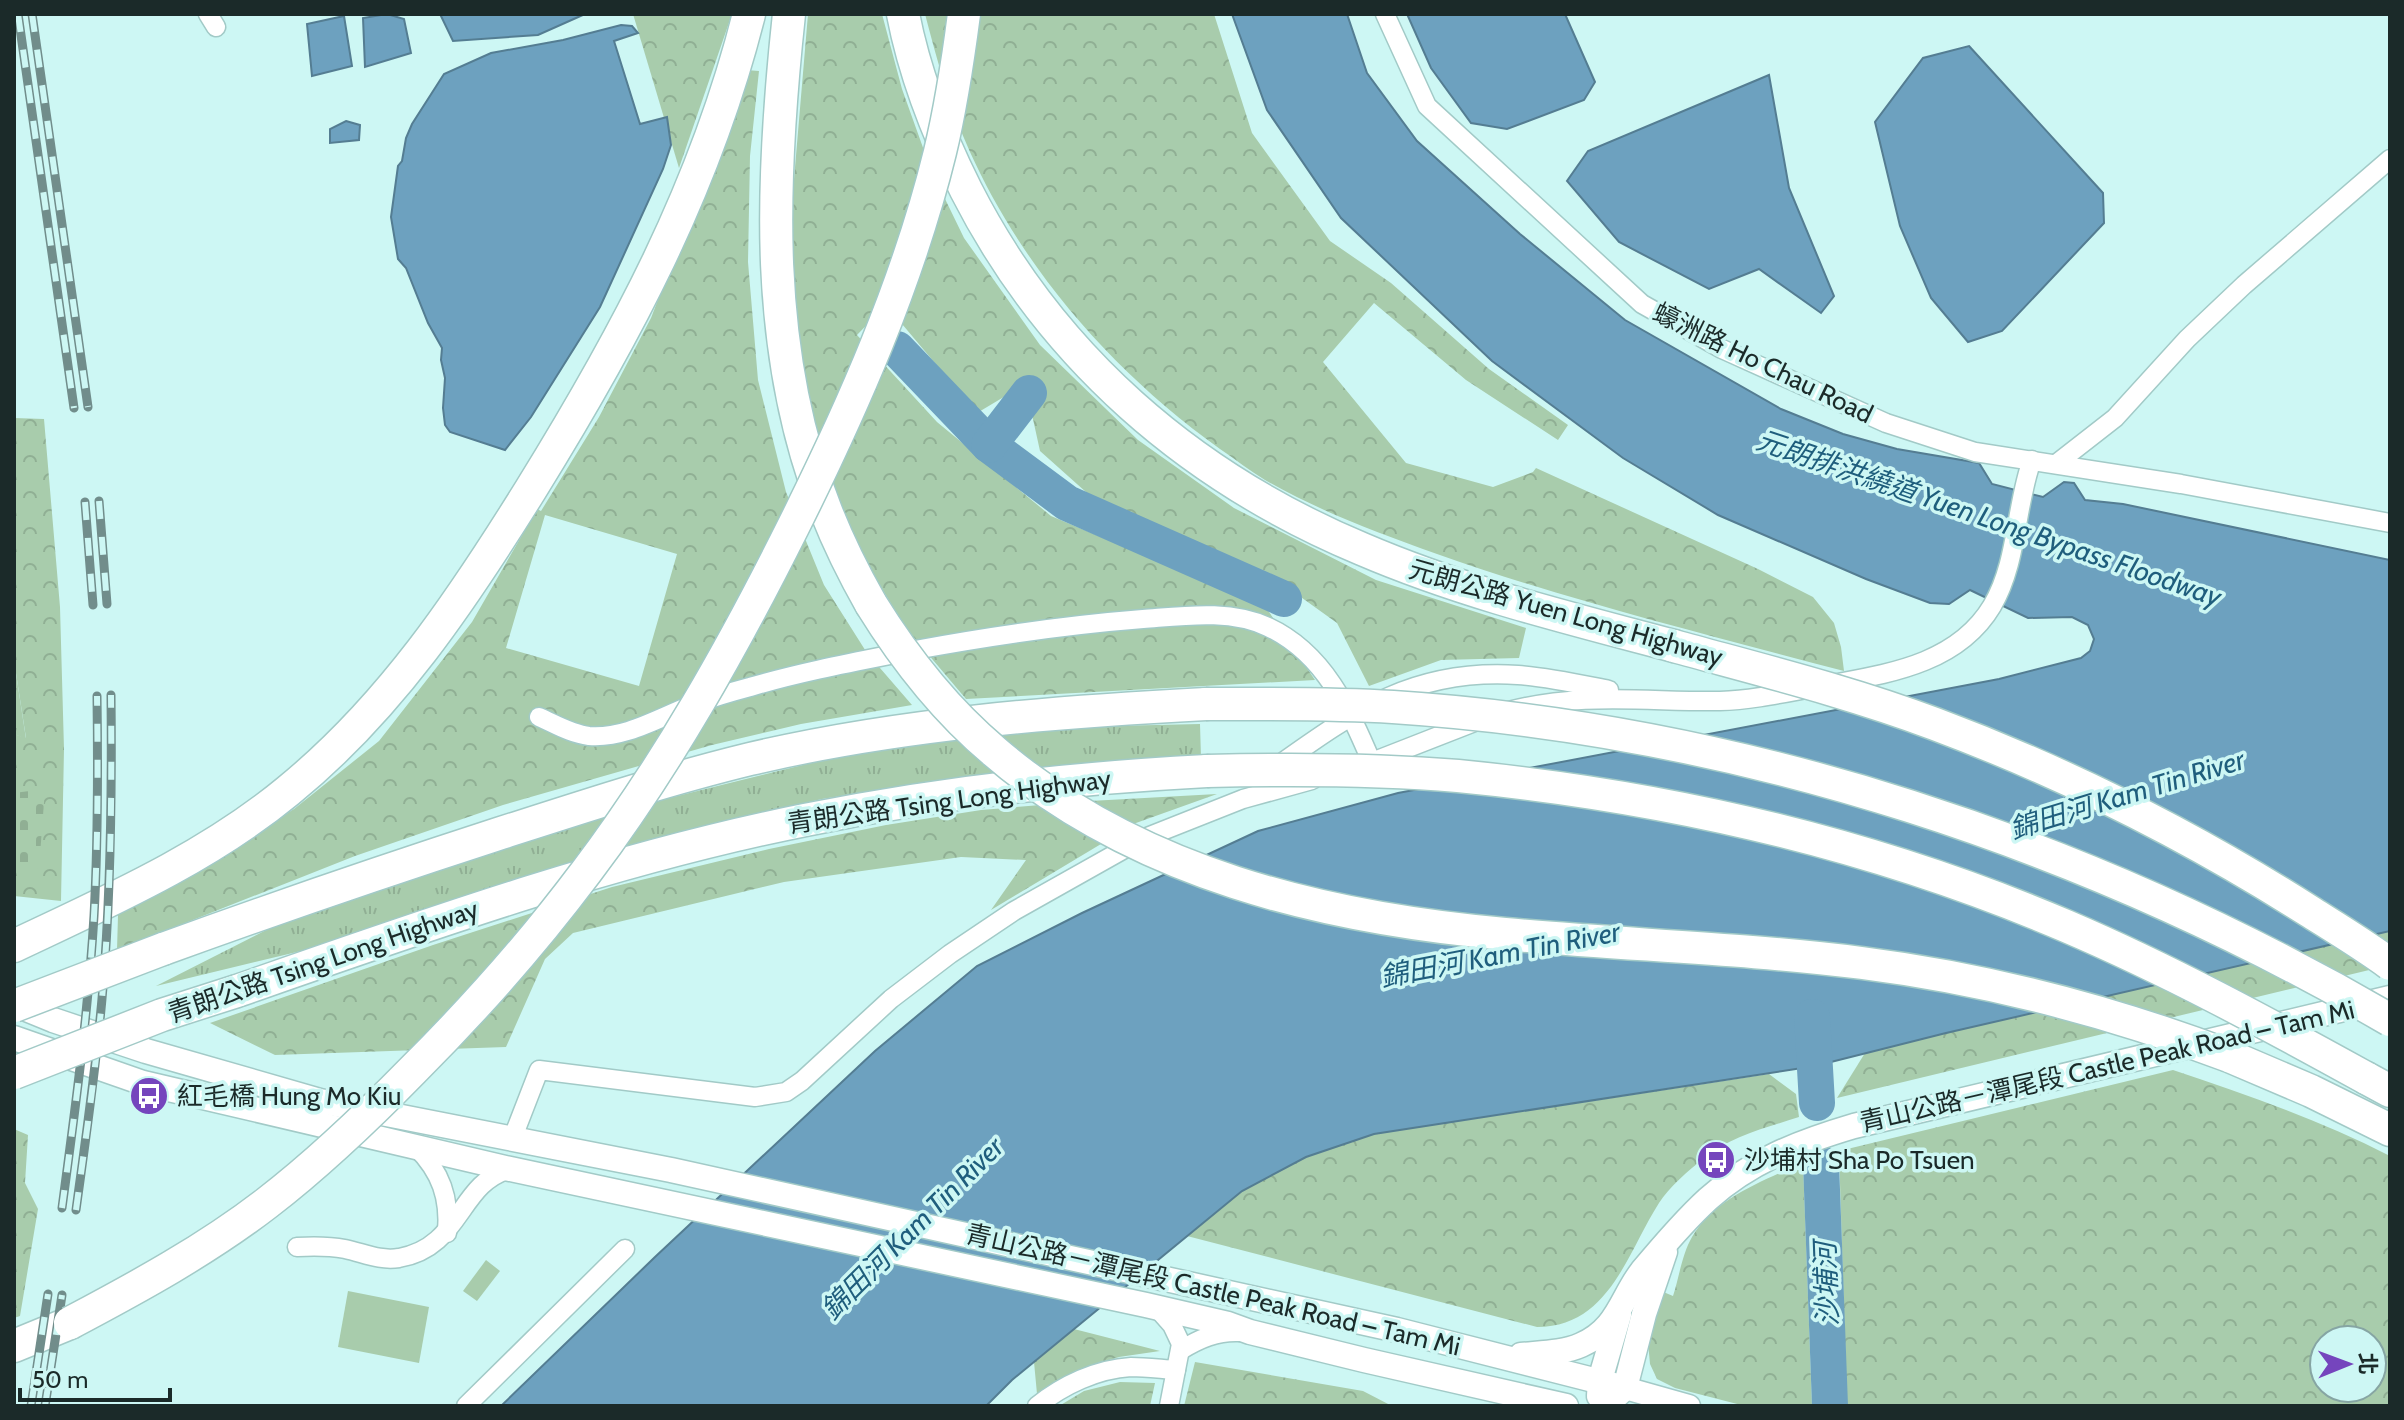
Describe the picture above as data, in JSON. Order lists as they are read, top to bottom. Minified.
{"streets":{"highway":["元朗公路 Yuen Long Highway","青朗公路 Tsing Long Highway"],"main road":["青山公路－潭尾段 Castle Peak Road – Tam Mi"],"street":["蠔洲路 Ho Chau Road"]},"water":["元朗排洪繞道 Yuen Long Bypass Floodway","錦田河 Kam Tin River","沙埔河"],"places":{"bus stop":["紅毛橋 Hung Mo Kiu","沙埔村 Sha Po Tsuen"]},"scale_bar":"50 m","north":"right"}
